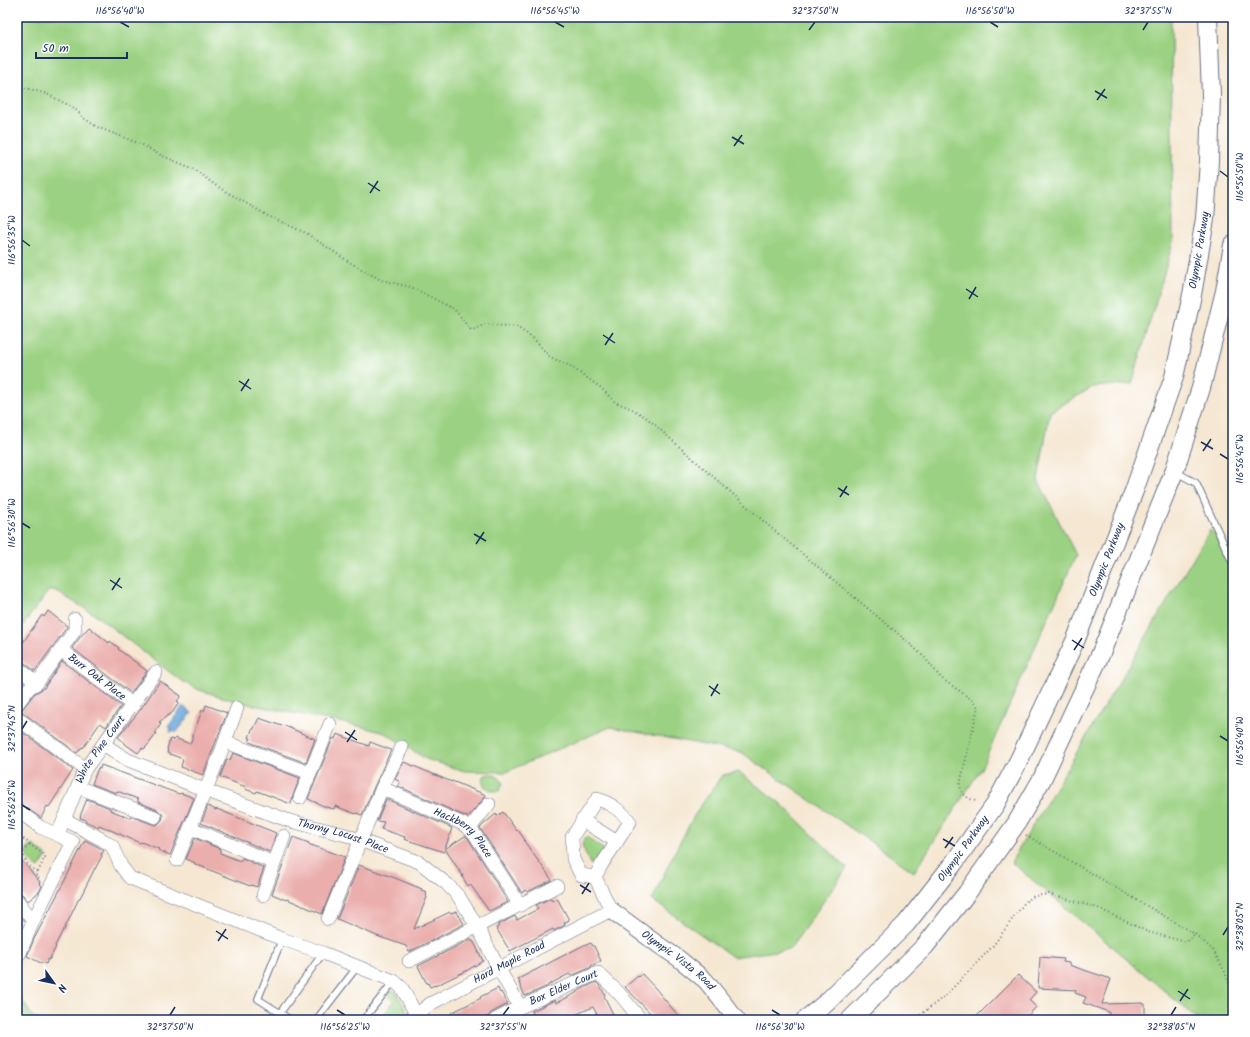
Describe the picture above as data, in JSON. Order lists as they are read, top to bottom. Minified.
{"streets":{"main road":["Olympic Parkway"],"street":["Burr Oak Place","White Pine Court","Hackberry Place","Thorny Locust Place","Olympic Vista Road","Hard Maple Road","Box Elder Court"]},"crossings":[["Burr Oak Place","White Pine Court"],["White Pine Court","Thorny Locust Place"],["Thorny Locust Place","Hard Maple Road"],["Thorny Locust Place","Box Elder Court"],["Olympic Vista Road","Hard Maple Road"]],"scale_bar":"50 m","north":"bottom right","coordinates":["116°56'40\"W","116°56'45\"W","32°37'50\"N","116°56'50\"W","32°37'55\"N","116°56'35\"W","116°56'30\"W","32°37'45\"N","116°56'25\"W","32°38'05\"N"]}
